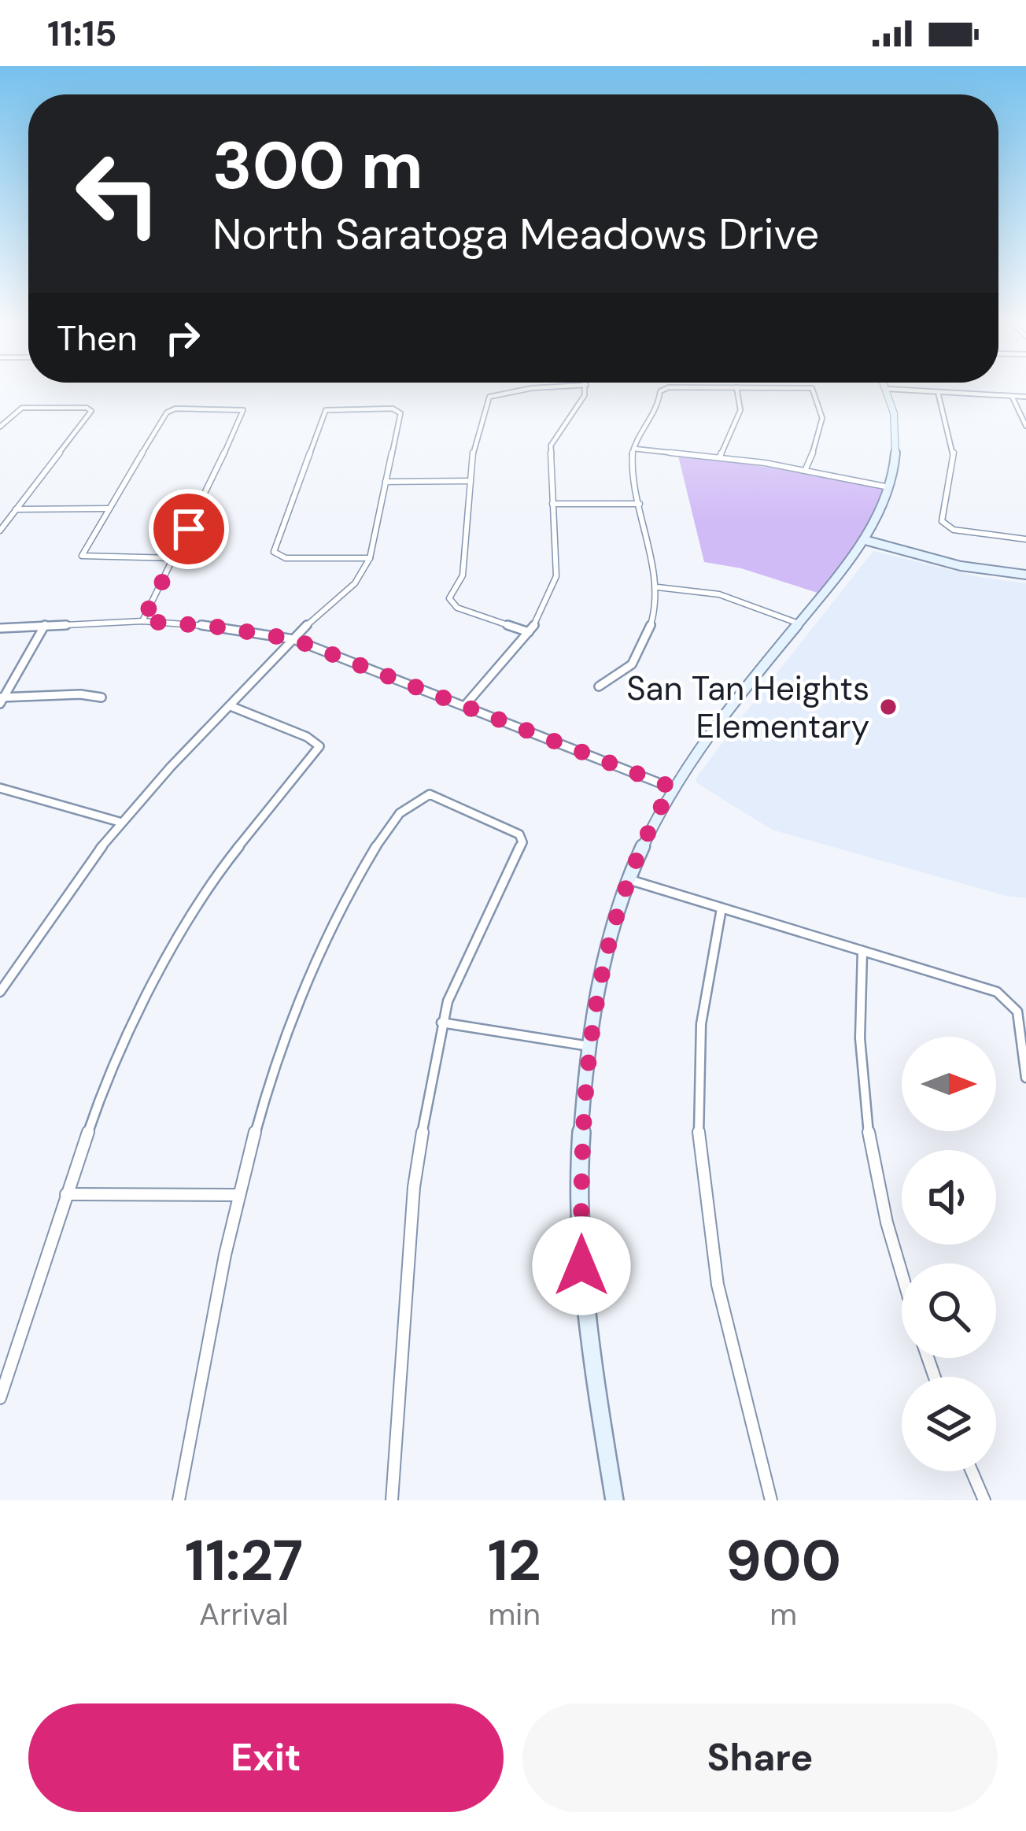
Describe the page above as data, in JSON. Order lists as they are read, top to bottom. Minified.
{"places":["San Tan Heights Elementary"],"north":"right","page":{"status":"11:15","turn":["300 m","North Saratoga Meadows Drive"],"then":"Then","eta":["11:27","Arrival","12","min","900","m"],"buttons":["Exit","Share"]}}
